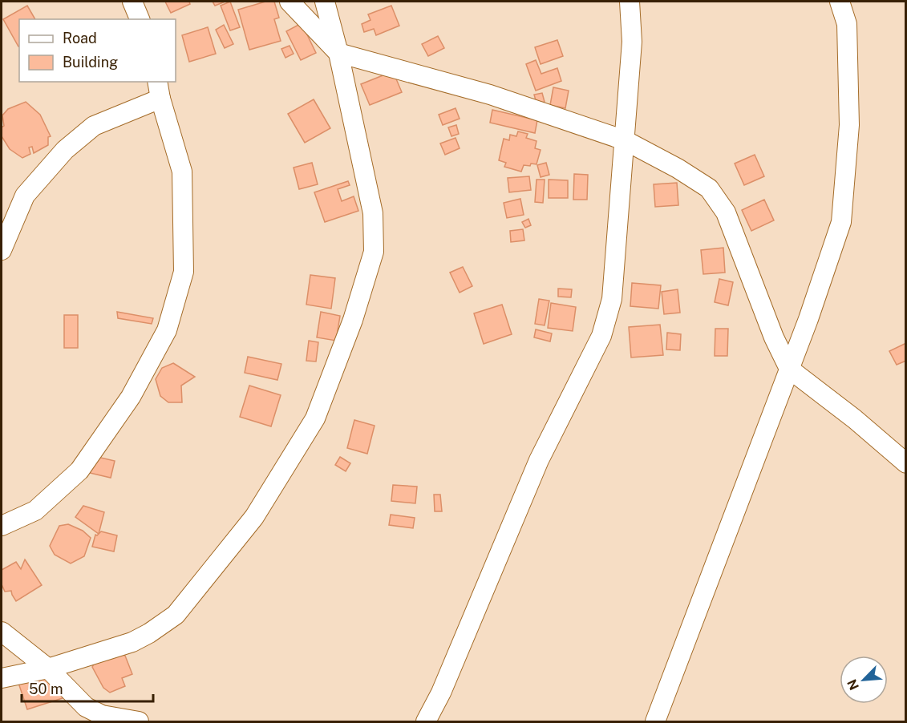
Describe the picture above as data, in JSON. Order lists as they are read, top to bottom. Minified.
{"legend":["Road","Building"],"scale_bar":"50 m","north":"bottom left"}
